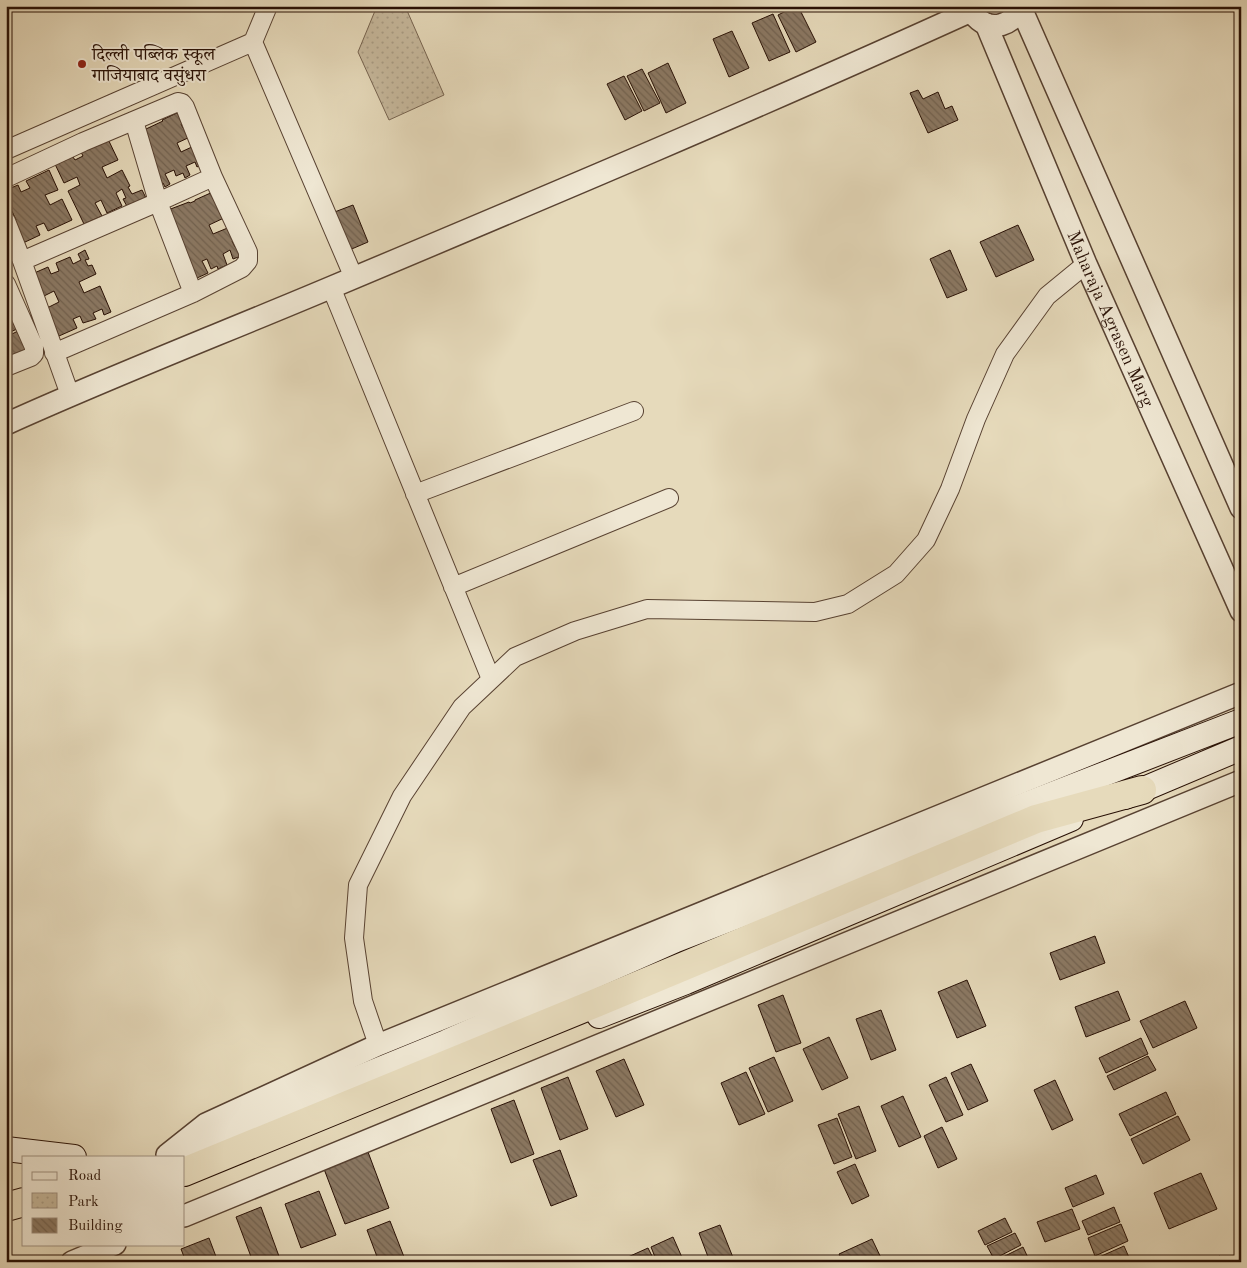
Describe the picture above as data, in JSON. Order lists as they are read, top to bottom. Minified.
{"streets":{"street":["Maharaja Agrasen Marg"]},"places":["दिल्ली पब्लिक स्कूल गाजियाबाद वसुंधरा"],"legend":["Road","Park","Building"]}
